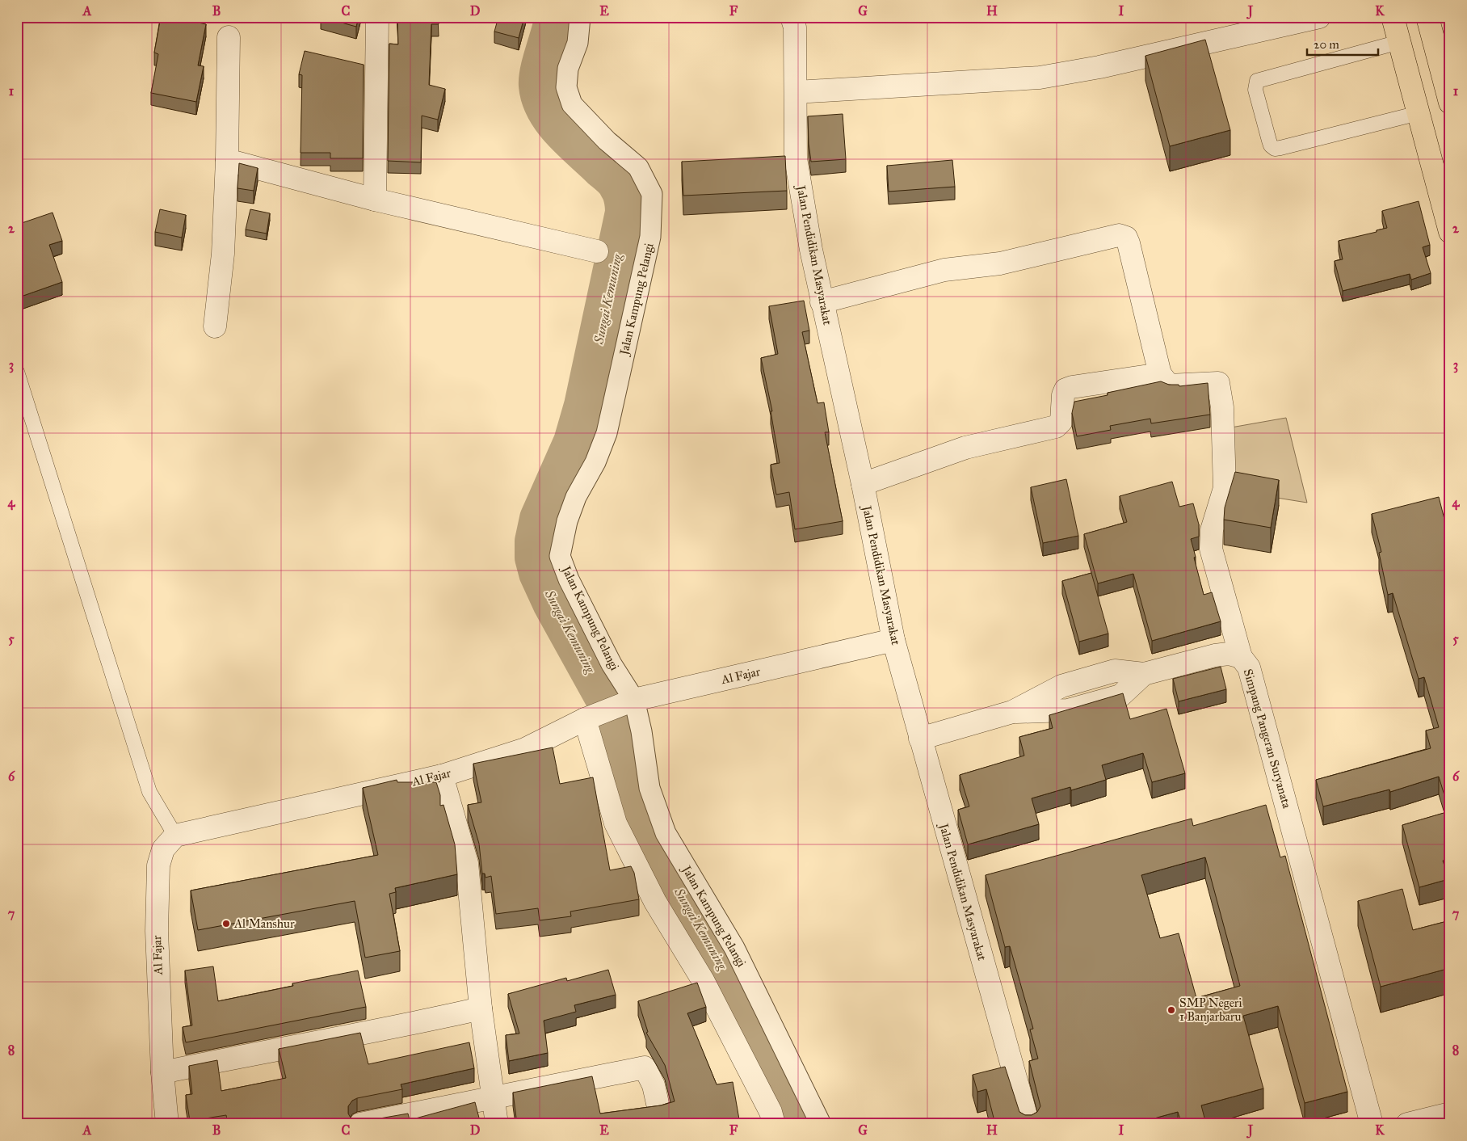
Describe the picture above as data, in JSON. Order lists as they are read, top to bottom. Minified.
{"streets":{"street":["Jalan Pendidikan Masyarakat","Jalan Kampung Pelangi","Al Fajar","Simpang Pangeran Suryanata"]},"crossings":[["Jalan Pendidikan Masyarakat","Al Fajar"],["Jalan Pendidikan Masyarakat","Simpang Pangeran Suryanata"],["Jalan Kampung Pelangi","Al Fajar"]],"water":["Sungai Kemuning"],"places":["Al Manshur","SMP Negeri 1 Banjarbaru"],"scale_bar":"20 m","grid":{"columns":["A","B","C","D","E","F","G","H","I","J","K"],"rows":["1","2","3","4","5","6","7","8"]}}
